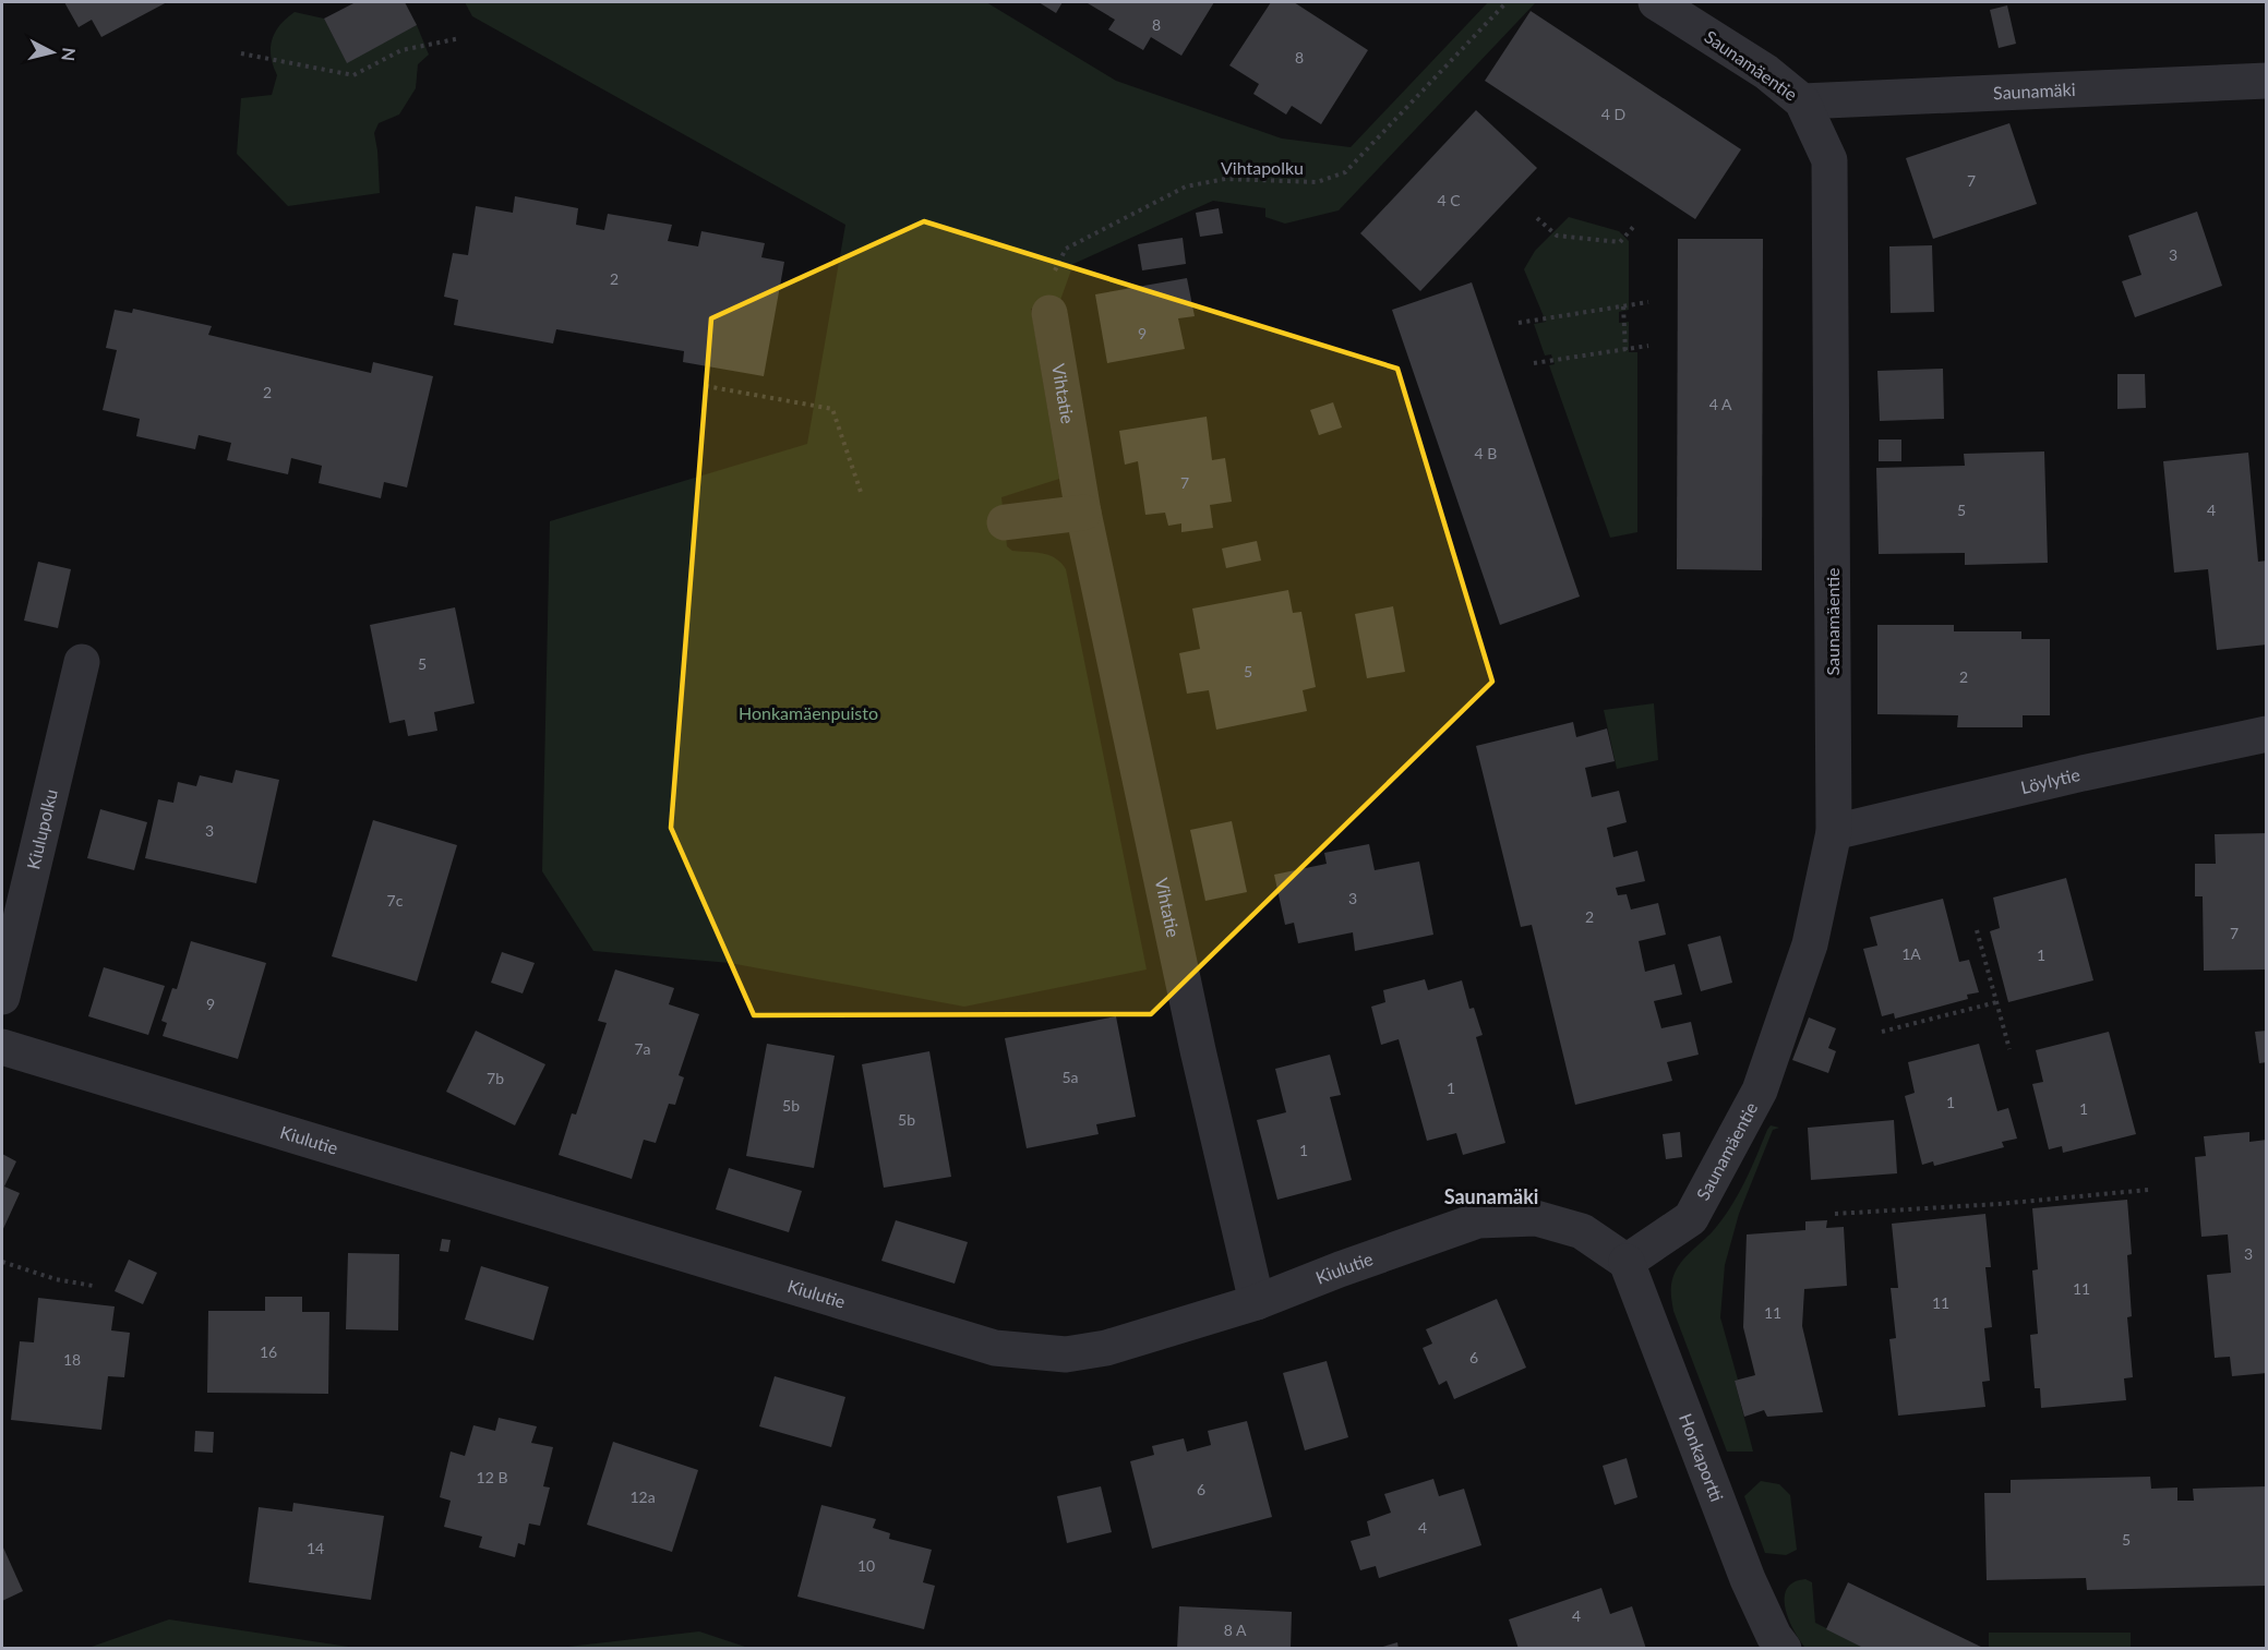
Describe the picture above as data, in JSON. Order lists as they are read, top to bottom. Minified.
{"streets":{"street":["Saunamäentie","Saunamäki","Vihtatie","Löylytie","Kiulupolku","Kiulutie","Honkaportti"],"path":["Vihtapolku"]},"crossings":[["Saunamäentie","Saunamäki"],["Saunamäentie","Löylytie"],["Saunamäentie","Kiulutie"],["Saunamäentie","Honkaportti"],["Vihtapolku","Vihtatie"],["Vihtatie","Kiulutie"],["Kiulutie","Honkaportti"]],"districts":["Saunamäki"],"parks":["Honkamäenpuisto"],"house_numbers":["8","8","4 D","7","4 C","3","2","9","2","4 A","4 B","7","5","4","5","5","2","3","3","7c","2","7","1A","1","9","7a","5a","7b","1","1","5b","1","5b","1","3","11","11","11","16","6","18","12 B","6","12a","4","5","14","10","4","8 A"],"north":"right"}
